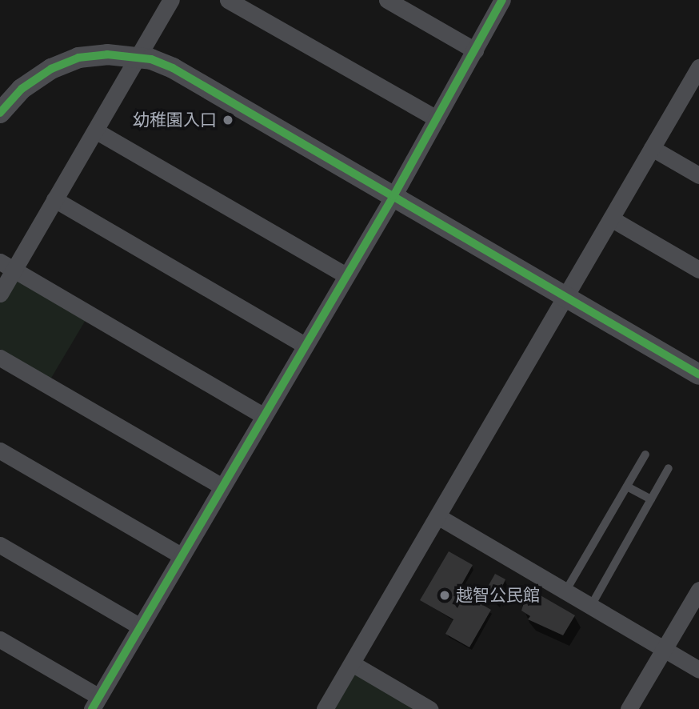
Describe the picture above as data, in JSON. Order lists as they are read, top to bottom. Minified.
{"places":["幼稚園入口","越智公民館"]}
